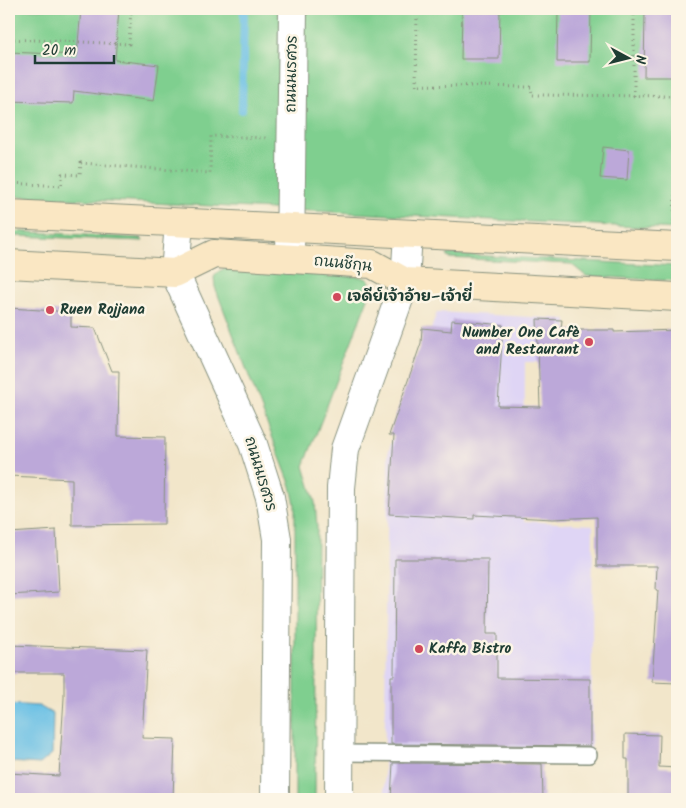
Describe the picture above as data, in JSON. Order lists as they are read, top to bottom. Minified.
{"streets":{"main road":["ถนนชีกุน"],"street":["ถนนนเรศวร"]},"crossings":[["ถนนนเรศวร","ถนนชีกุน"]],"places":["เจดีย์เจ้าอ้าย–เจ้ายี่","Ruen Rojjana","Number One Cafè and Restaurant","Kaffa Bistro"],"scale_bar":"20 m","north":"right"}
